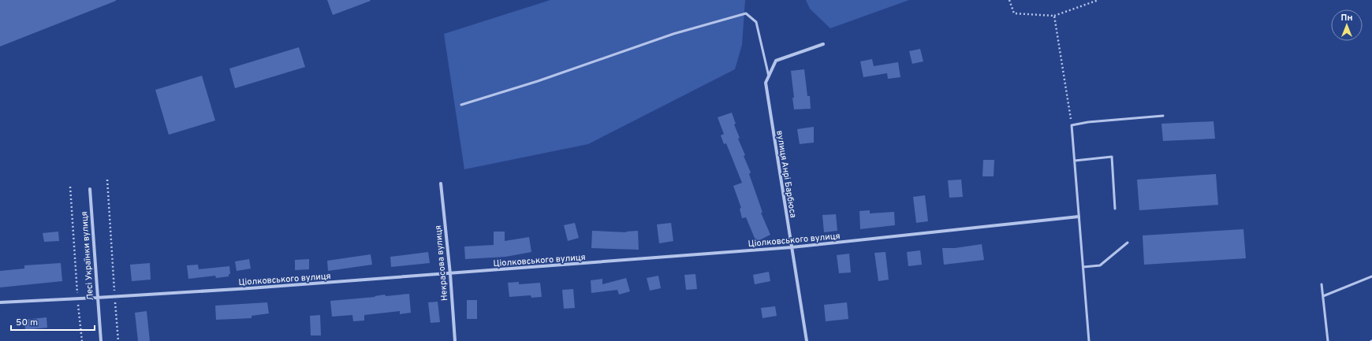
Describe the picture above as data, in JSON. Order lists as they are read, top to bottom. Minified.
{"streets":{"street":["вулиця Анрі Барбюса","Ціолковського вулиця","Лесі Українки вулиця","Некрасова вулиця"]},"crossings":[["вулиця Анрі Барбюса","Ціолковського вулиця"],["Ціолковського вулиця","Лесі Українки вулиця"],["Ціолковського вулиця","Некрасова вулиця"]],"scale_bar":"50 m","north":"top"}
